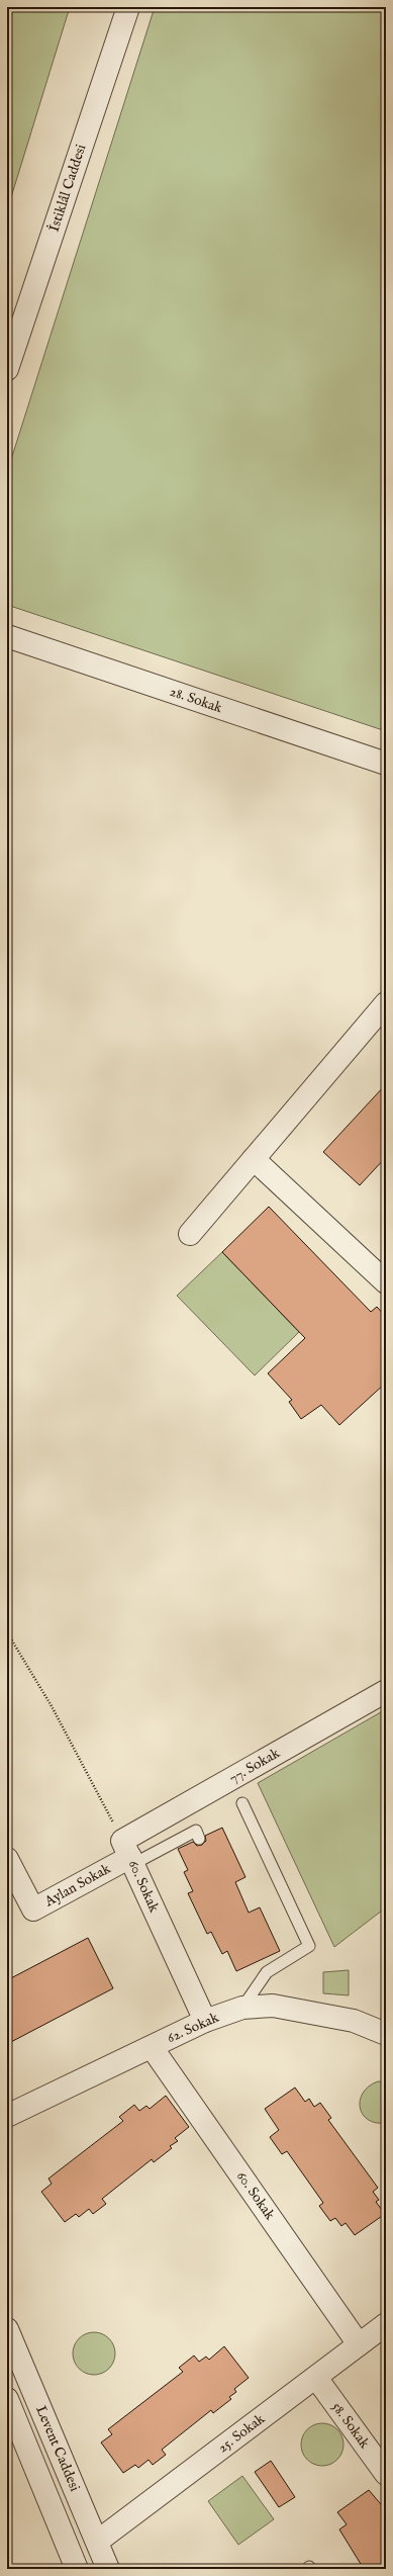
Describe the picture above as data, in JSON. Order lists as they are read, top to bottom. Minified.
{"streets":{"street":["İstiklâl Caddesi","28. Sokak","77. Sokak","Aylan Sokak","60. Sokak","62. Sokak","58. Sokak","25. Sokak","Levent Caddesi"]},"crossings":[["77. Sokak","Aylan Sokak"],["77. Sokak","60. Sokak"],["Aylan Sokak","60. Sokak"],["60. Sokak","62. Sokak"],["60. Sokak","25. Sokak"],["58. Sokak","25. Sokak"],["25. Sokak","Levent Caddesi"]]}
